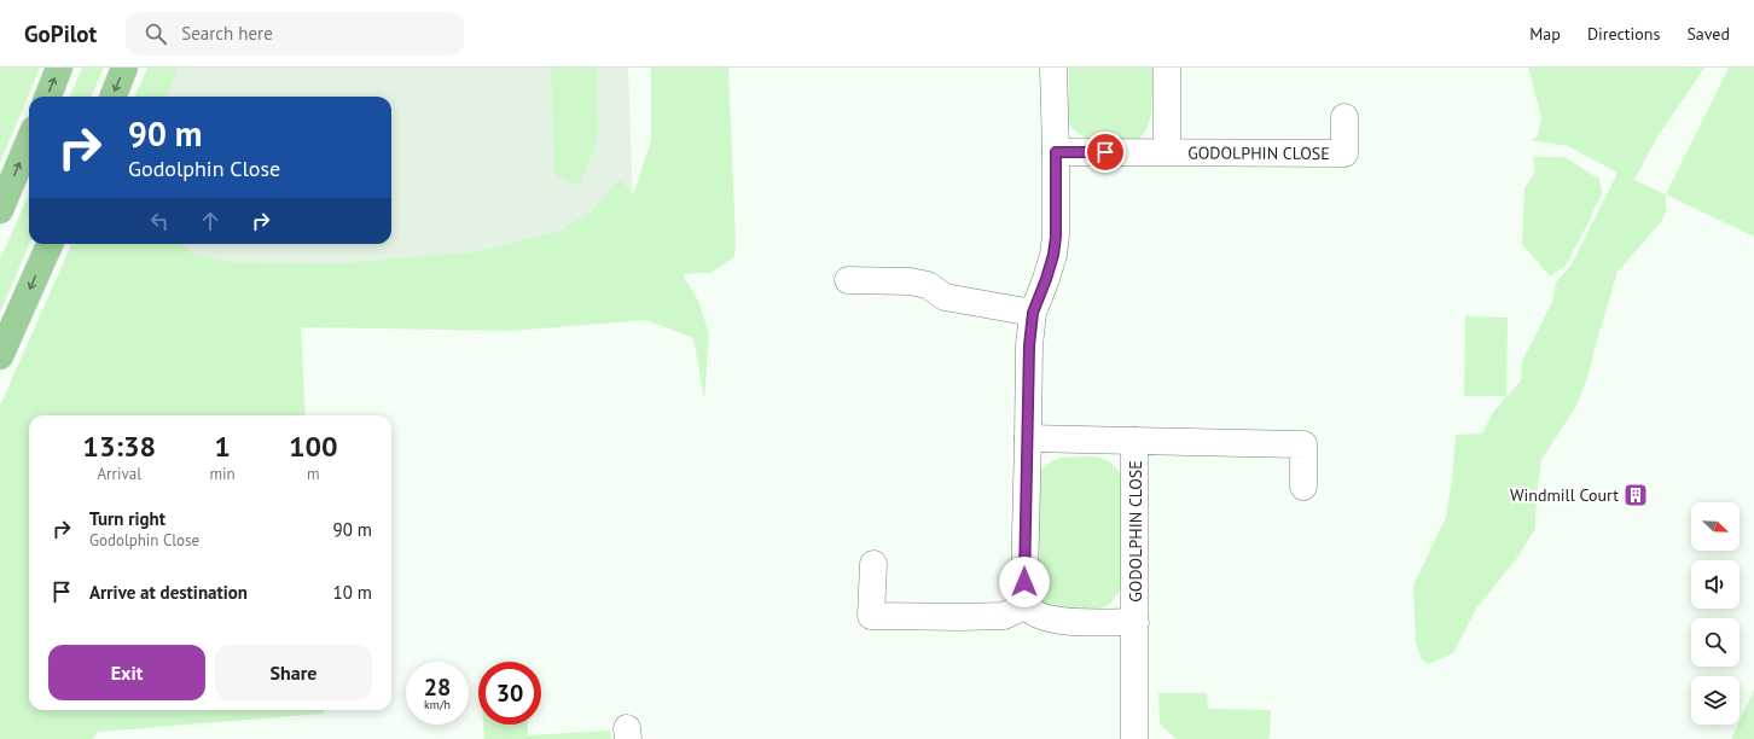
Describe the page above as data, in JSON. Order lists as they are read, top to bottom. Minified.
{"streets":{"street":["GODOLPHIN CLOSE"]},"places":{"building":["Windmill Court"]},"north":"bottom right","page":{"header":"GoPilot","search":"Search here","nav":["Map","Directions","Saved"],"turn":["90 m","Godolphin Close"],"eta":["13:38","Arrival","1","min","100","m"],"list":[{"name":"Turn right","note":"Godolphin Close","value":"90 m"},{"name":"Arrive at destination","value":"10 m"}],"buttons":["Exit","Share"],"speed":"28 km/h","limit":"30"}}
